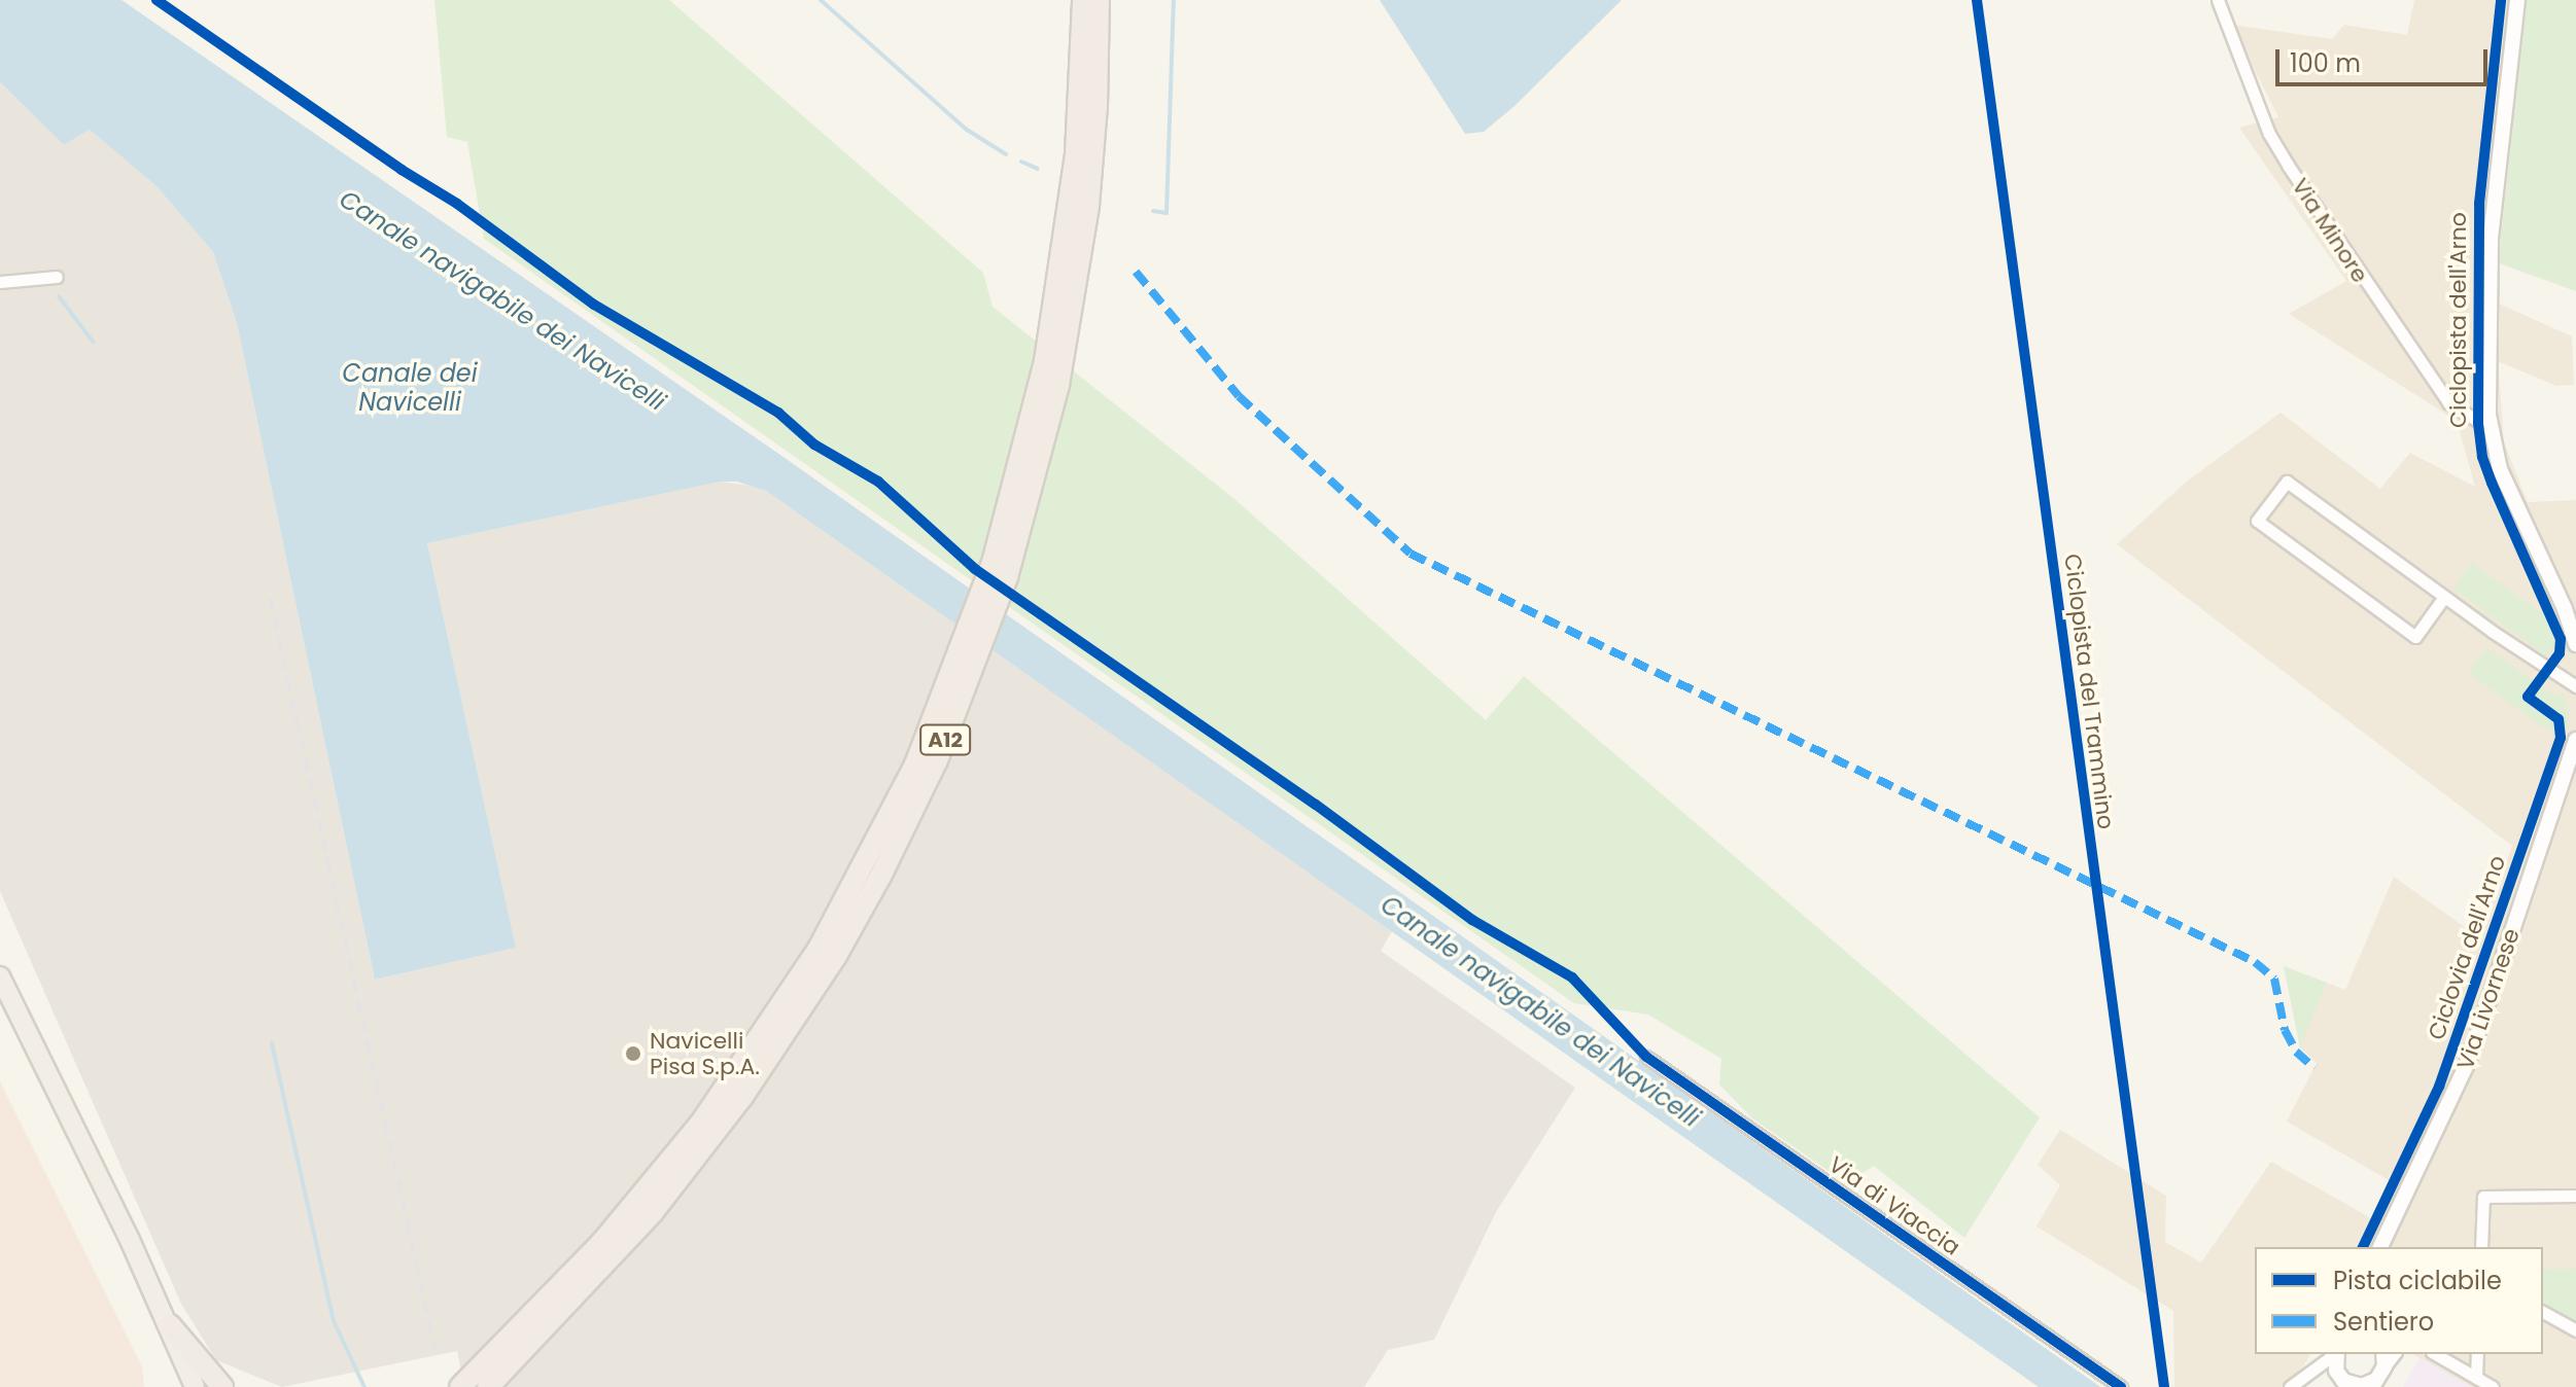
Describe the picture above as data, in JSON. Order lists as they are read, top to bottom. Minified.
{"streets":{"highway":["A12"],"street":["Via Minore","Via Livornese","Via di Viaccia"],"cycle path":["Ciclopista dell'Arno","Ciclopista del Trammino"]},"water":["Canale navigabile dei Navicelli","Canale dei Navicelli"],"places":["Navicelli Pisa S.p.A."],"legend":["Pista ciclabile","Sentiero"],"scale_bar":"100 m"}
